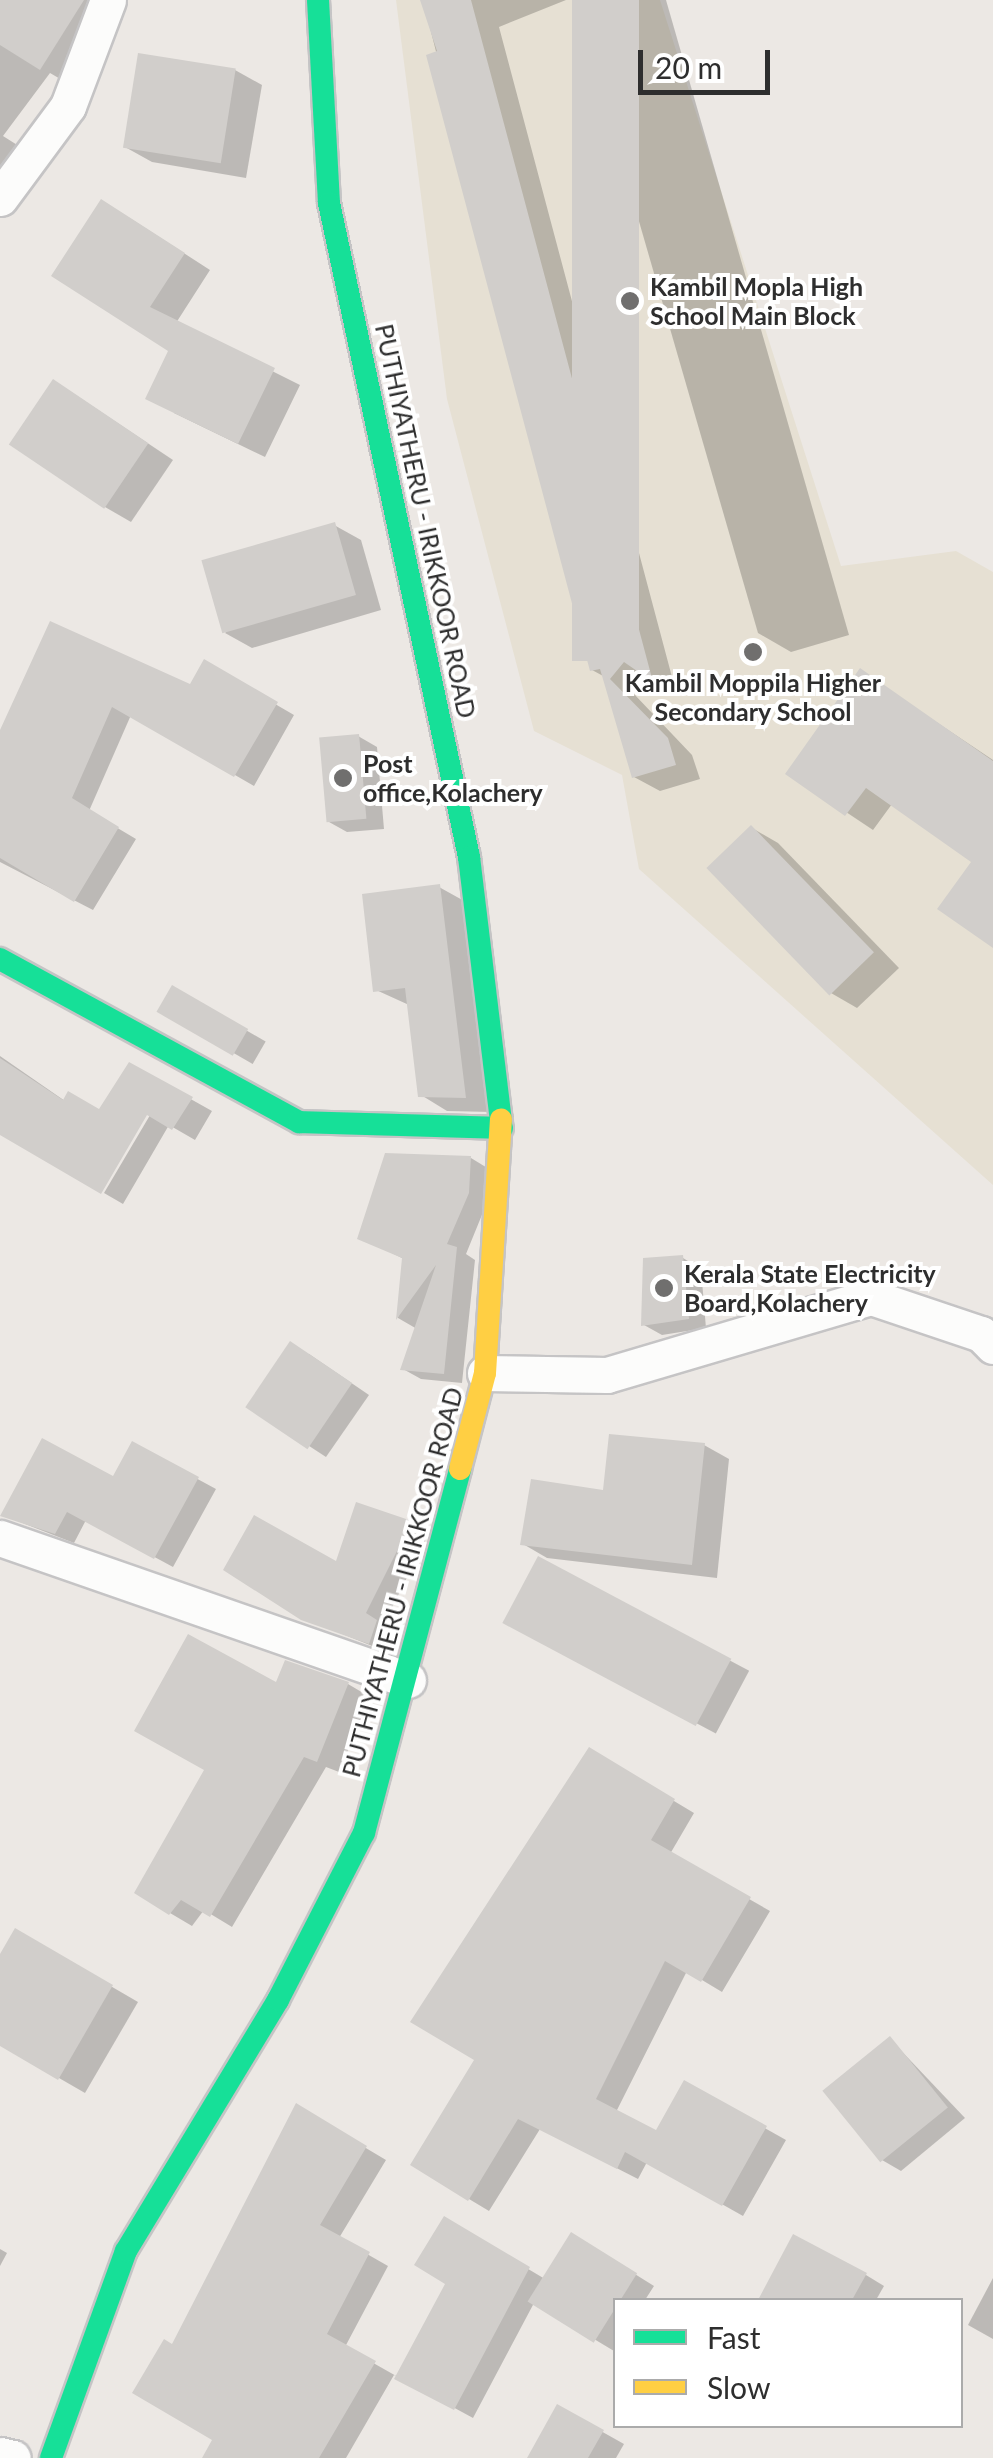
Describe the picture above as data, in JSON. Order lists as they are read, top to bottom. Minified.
{"streets":{"main road":["PUTHIYATHERU - IRIKKOOR ROAD"]},"places":["Kambil Mopla High School Main Block","Kambil Moppila Higher Secondary School","Post office,Kolachery","Kerala State Electricity Board,Kolachery"],"legend":["Fast","Slow"],"scale_bar":"20 m"}
